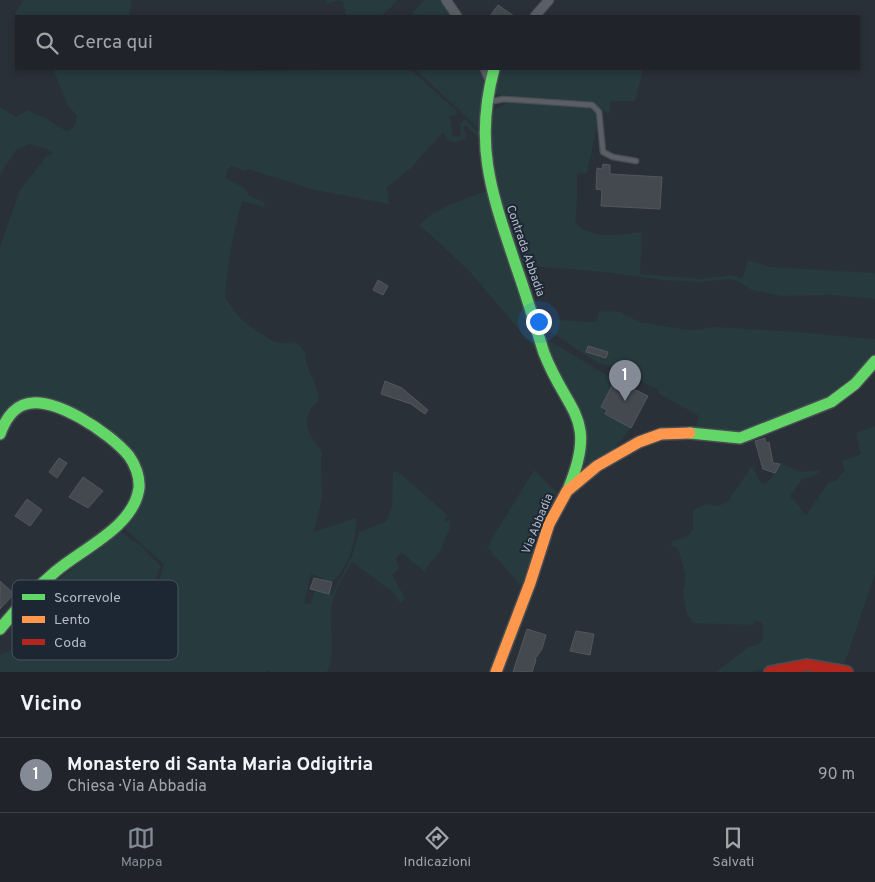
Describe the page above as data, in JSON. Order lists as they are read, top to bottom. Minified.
{"streets":{"street":["Contrada Abbadia","Via Abbadia"]},"crossings":[["Contrada Abbadia","Via Abbadia"]],"legend":["Scorrevole","Lento","Coda"],"page":{"search":"Cerca qui","pins":"1","heading":"Vicino","list":[{"mark":"1","name":"Monastero di Santa Maria Odigitria","note":"Chiesa · Via Abbadia","value":"90 m"}],"nav":["Mappa","Indicazioni","Salvati"]}}
